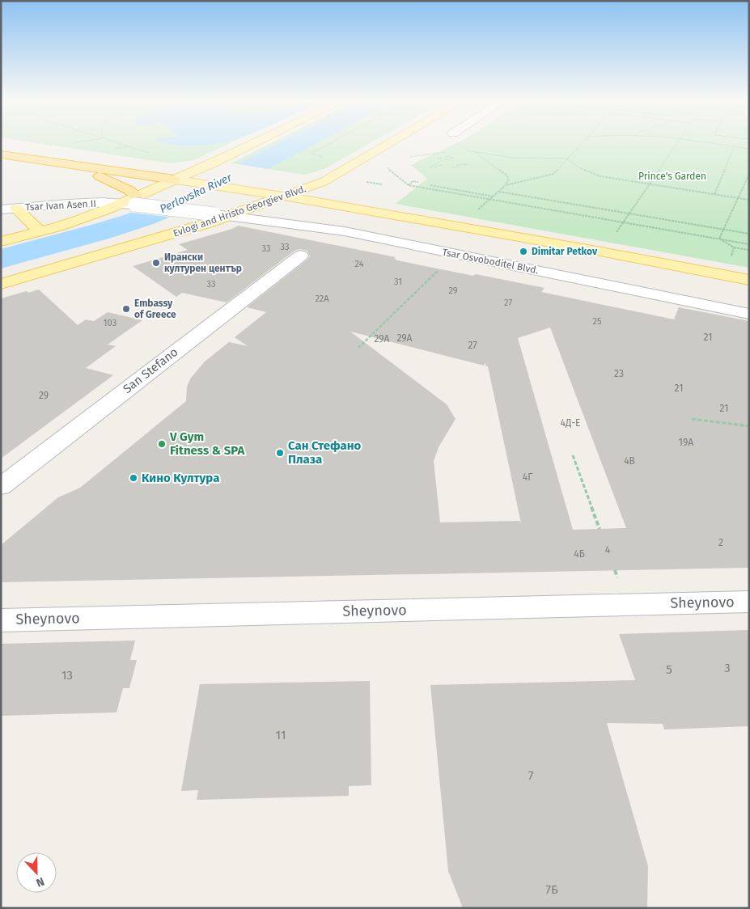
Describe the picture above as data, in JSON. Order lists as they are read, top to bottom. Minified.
{"streets":{"main road":["Evlogi and Hristo Georgiev Blvd."],"street":["Tsar Ivan Asen II","Tsar Osvoboditel Blvd.","San Stefano","Sheynovo"]},"crossings":[["Tsar Ivan Asen II","Tsar Osvoboditel Blvd."],["Evlogi and Hristo Georgiev Blvd.","Tsar Osvoboditel Blvd."]],"water":["Perlovska River"],"parks":["Prince's Garden"],"places":["Dimitar Petkov","Ирански културен център","Embassy of Greece","V Gym Fitness & SPA","Сан Стефано Плаза","Кино Култура"],"house_numbers":["33","33","24","31","33","29","22А","27","25","103","21","29А","29А","27","23","21","29","21","4Д-Е","19А","4В","4Г","2","4","4Б","3","5","13","11","7","7Б"],"north":"bottom"}
